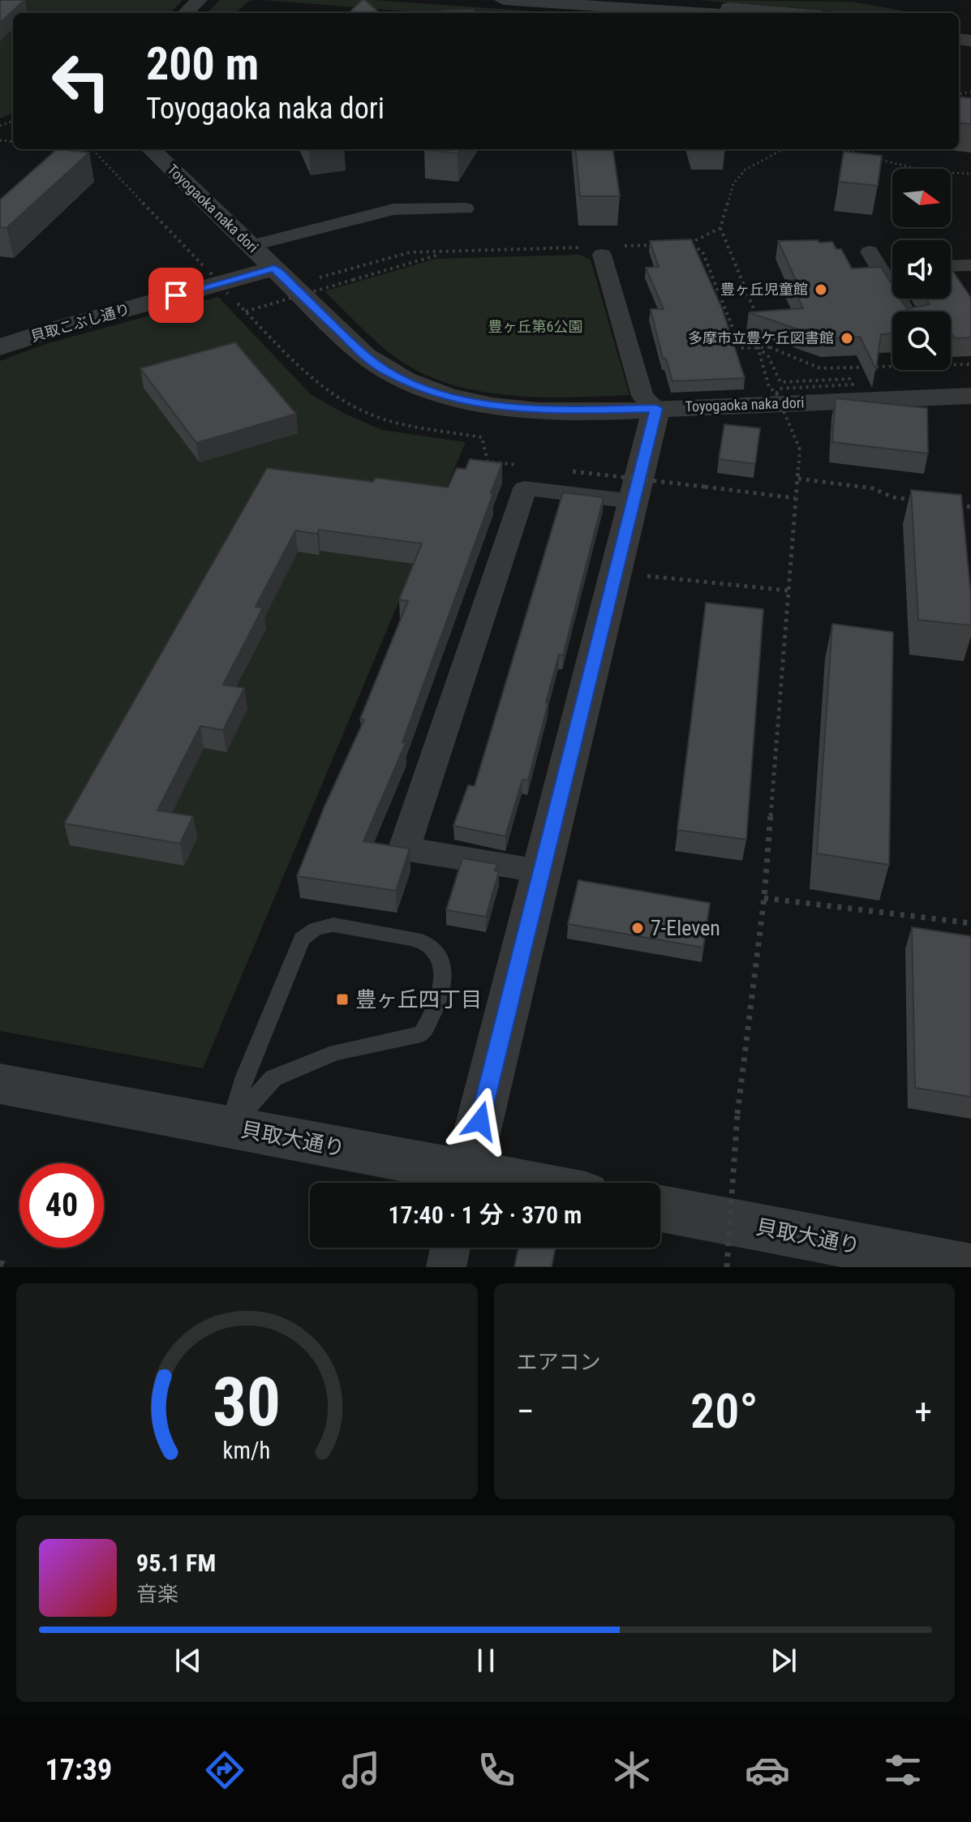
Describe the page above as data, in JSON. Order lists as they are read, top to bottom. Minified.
{"streets":{"street":["Toyogaoka naka dori","貝取こぶし通り","貝取大通り"]},"crossings":[["Toyogaoka naka dori","貝取こぶし通り"]],"parks":["豊ヶ丘第6公園"],"places":{"other":["豊ヶ丘児童館","多摩市立豊ケ丘図書館","7-Eleven"],"transit":["豊ヶ丘四丁目"]},"north":"right","page":{"turn":["200 m","Toyogaoka naka dori"],"limit":"40","trip":"17:40 · 1 分 · 370 m","tile":"エアコン","heat":["−","20°","+"],"song":["95.1 FM","音楽"],"tabs":"17:39","gauge":["30","km/h"]}}
